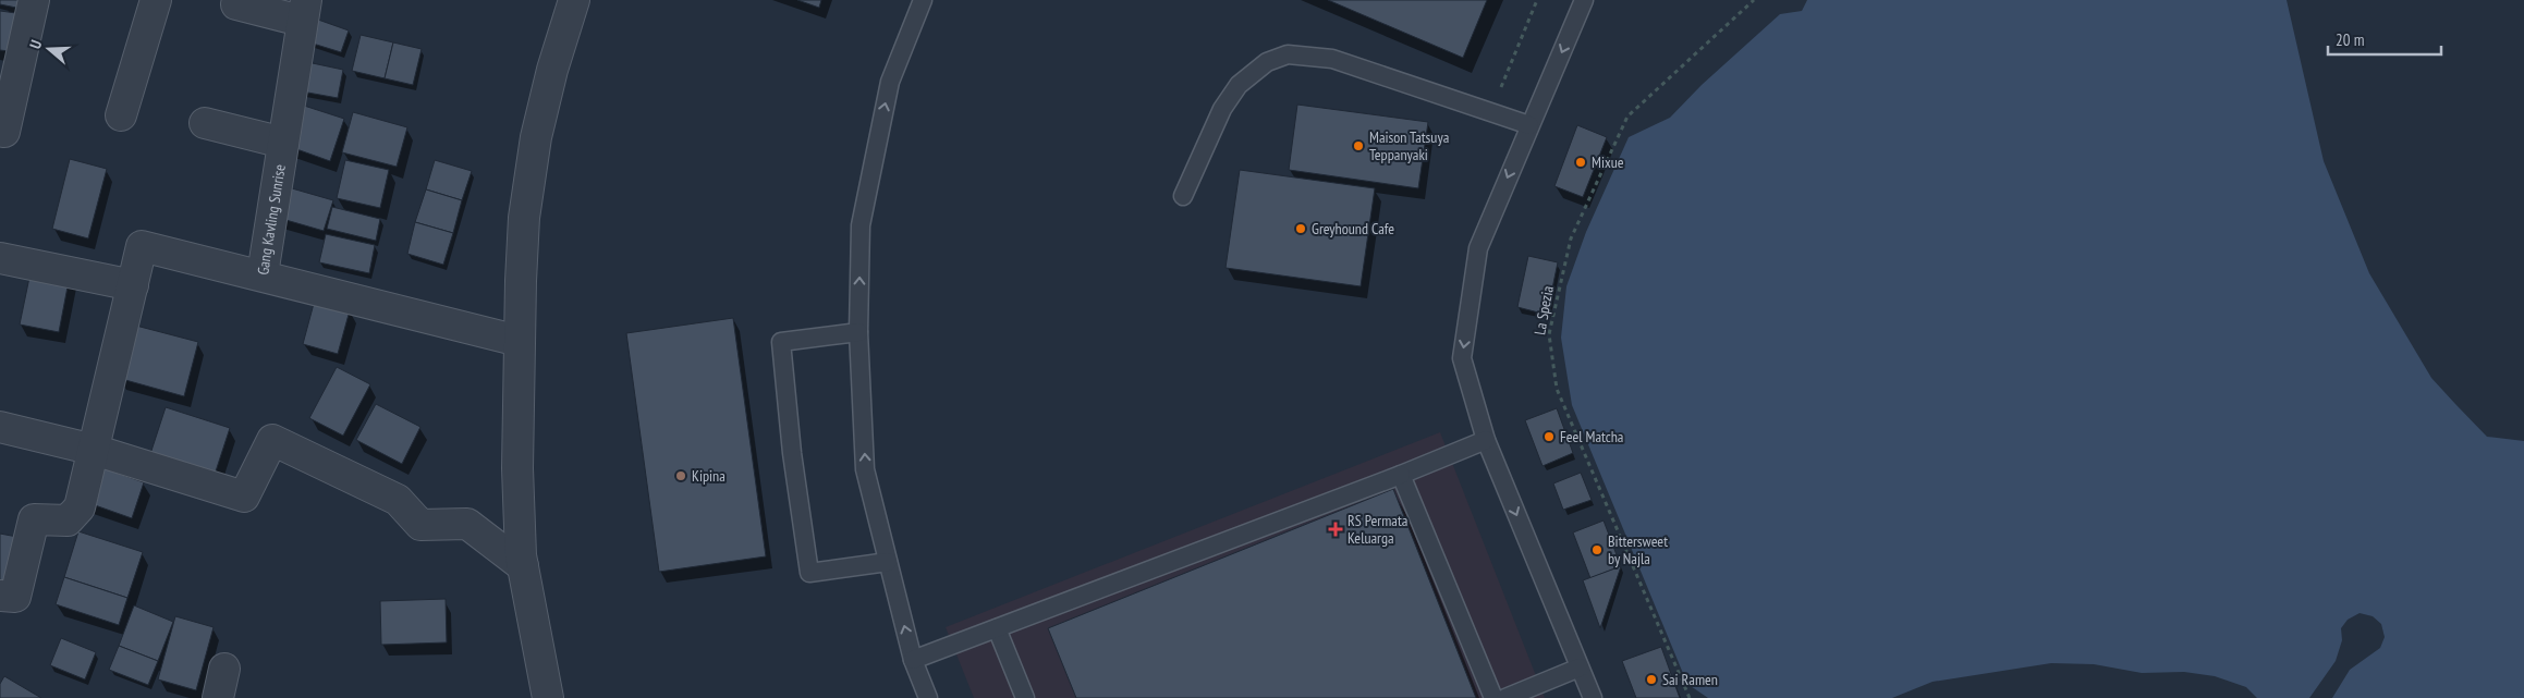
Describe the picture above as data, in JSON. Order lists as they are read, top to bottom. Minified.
{"streets":{"street":["Gang Kavling Sunrise"],"path":["La Spezia"]},"places":{"other":["Maison Tatsuya Teppanyaki","Mixue","Greyhound Cafe","Feel Matcha","Kipina","Bittersweet by Najla","Sai Ramen"],"health":["RS Permata Keluarga"]},"scale_bar":"20 m","north":"left"}
